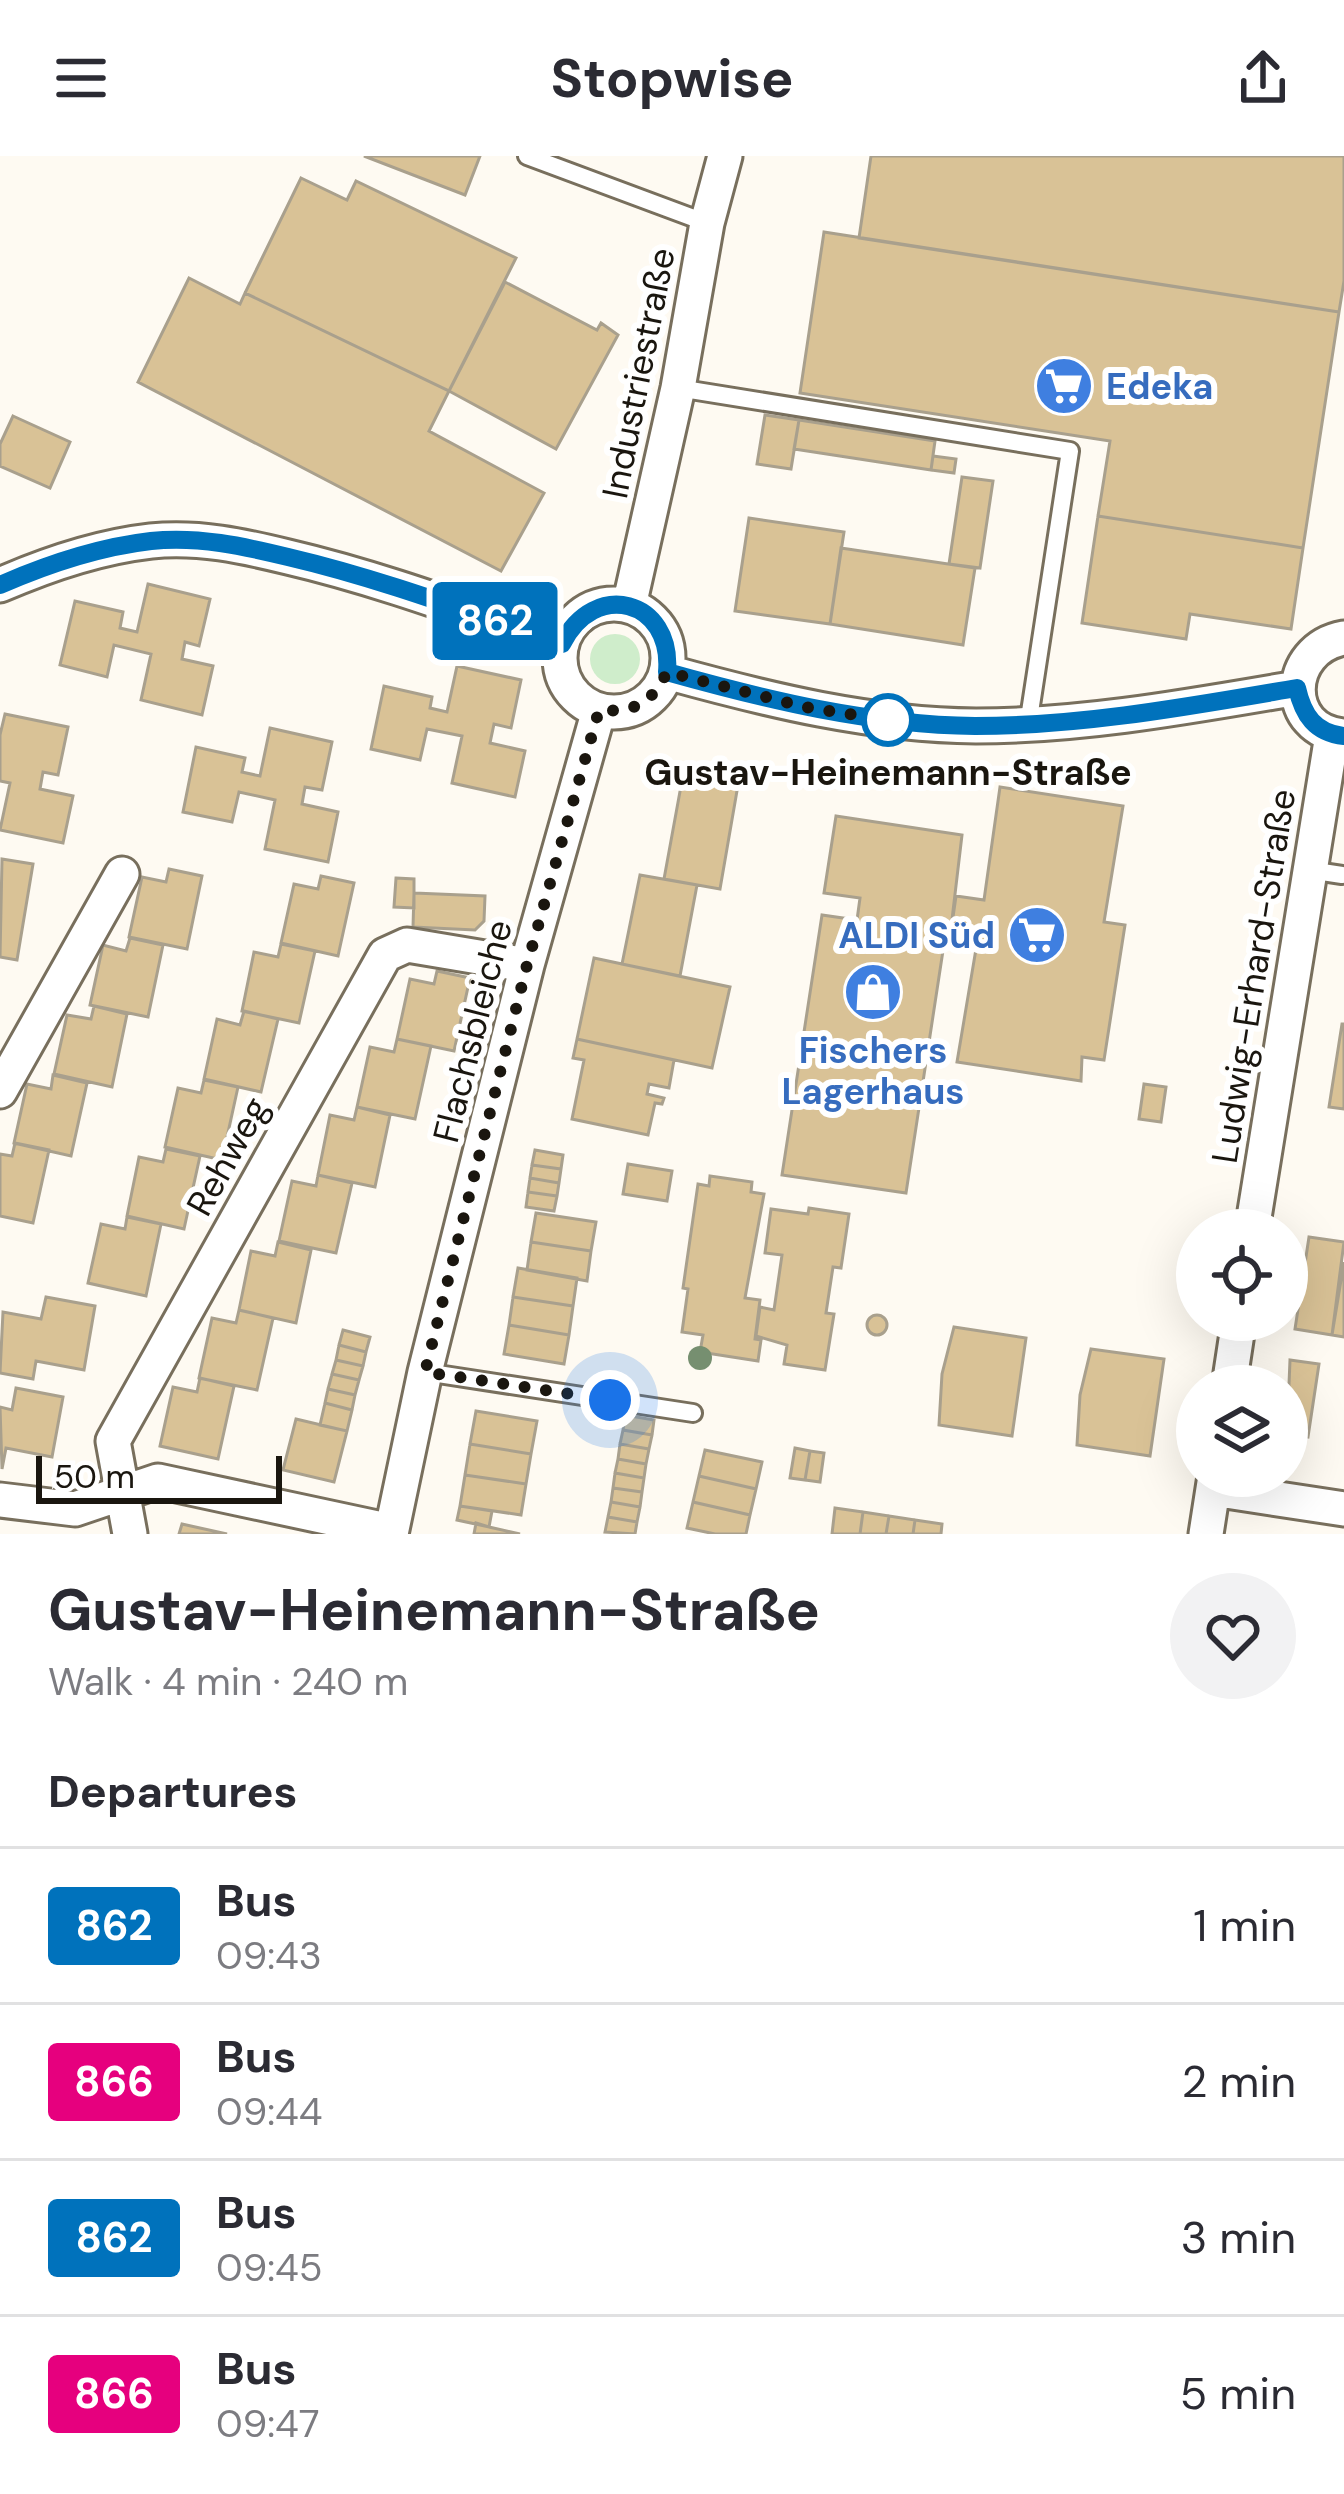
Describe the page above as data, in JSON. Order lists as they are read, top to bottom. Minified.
{"streets":{"street":["Industriestraße","Ludwig-Erhard-Straße","Flachsbleiche","Rehweg"]},"crossings":[["Industriestraße","Flachsbleiche"],["Flachsbleiche","Rehweg"]],"places":{"supermarket":["Edeka","ALDI Süd"],"other":["Gustav-Heinemann-Straße"],"shop":["Fischers Lagerhaus"]},"lines":["bus line 862"],"scale_bar":"50 m","page":{"header":"Stopwise","on_map":"862","scale":"50 m","heading":[["Gustav-Heinemann-Straße","Walk · 4 min · 240 m"],"Departures"],"list":[{"mark":"862","name":"Bus","note":"09:43","value":"1 min"},{"mark":"866","name":"Bus","note":"09:44","value":"2 min"},{"mark":"862","name":"Bus","note":"09:45","value":"3 min"},{"mark":"866","name":"Bus","note":"09:47","value":"5 min"}]}}
